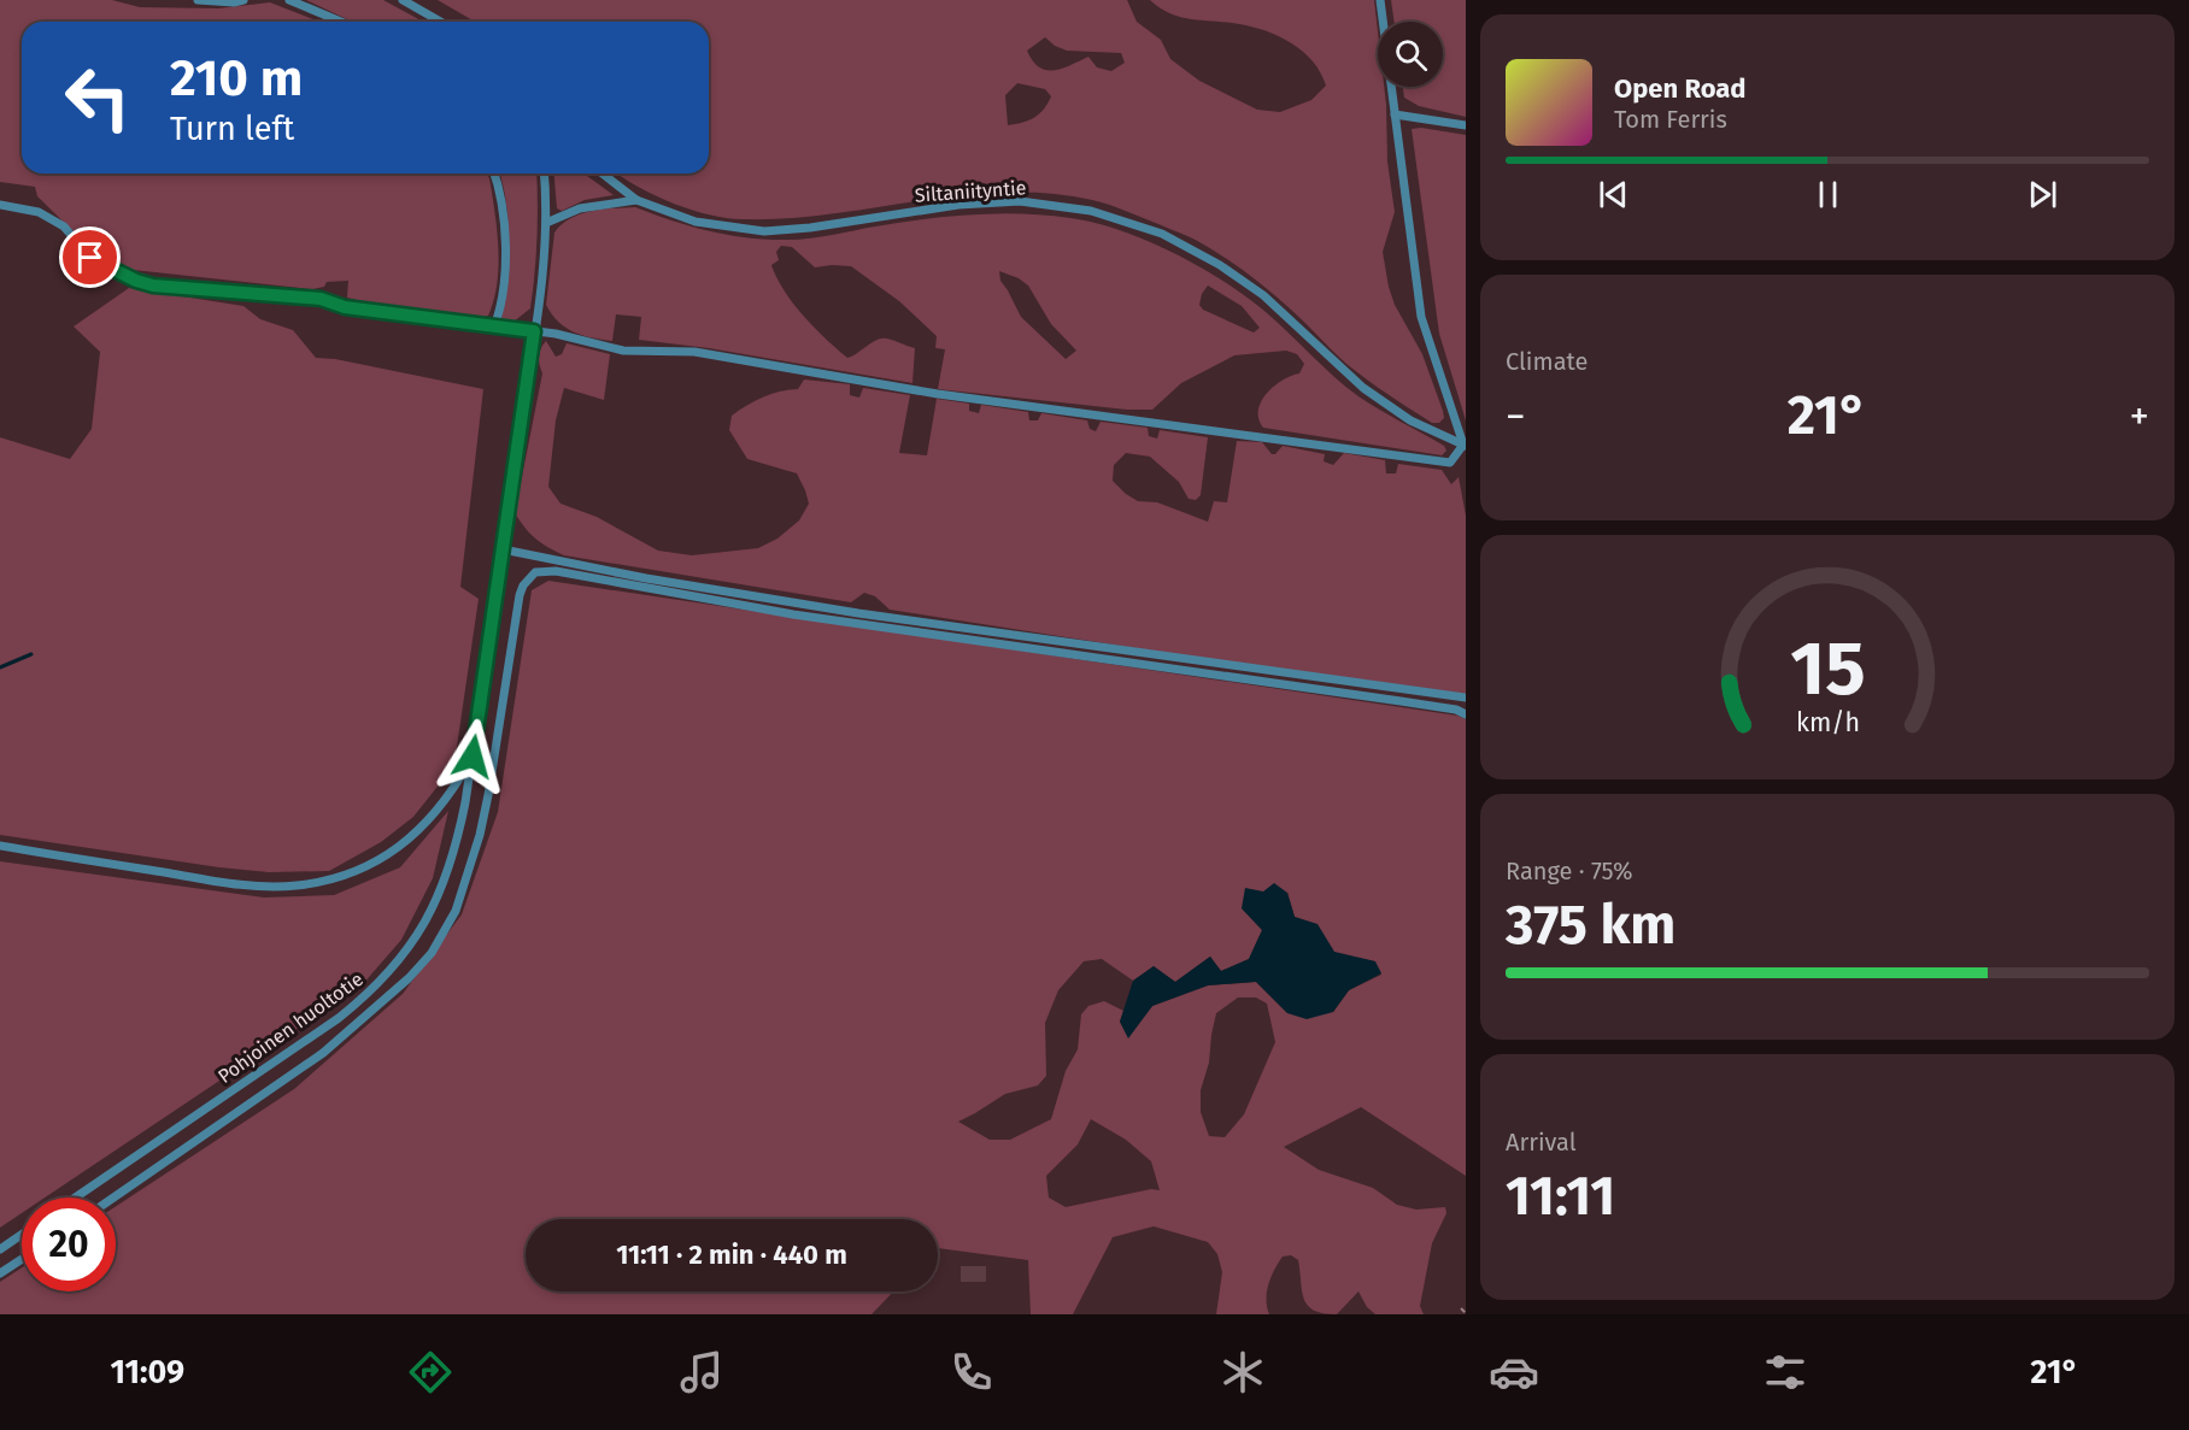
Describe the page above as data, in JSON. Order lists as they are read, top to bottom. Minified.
{"streets":{"lane":["Siltaniityntie","Pohjoinen huoltotie"]},"page":{"turn":["210 m","Turn left"],"song":["Open Road","Tom Ferris"],"tile":["Climate",["Range · 75%","375 km"],["Arrival","11:11"]],"heat":["−","21°","+"],"limit":"20","trip":"11:11 · 2 min · 440 m","tabs":["11:09","21°"],"gauge":["15","km/h"]}}
